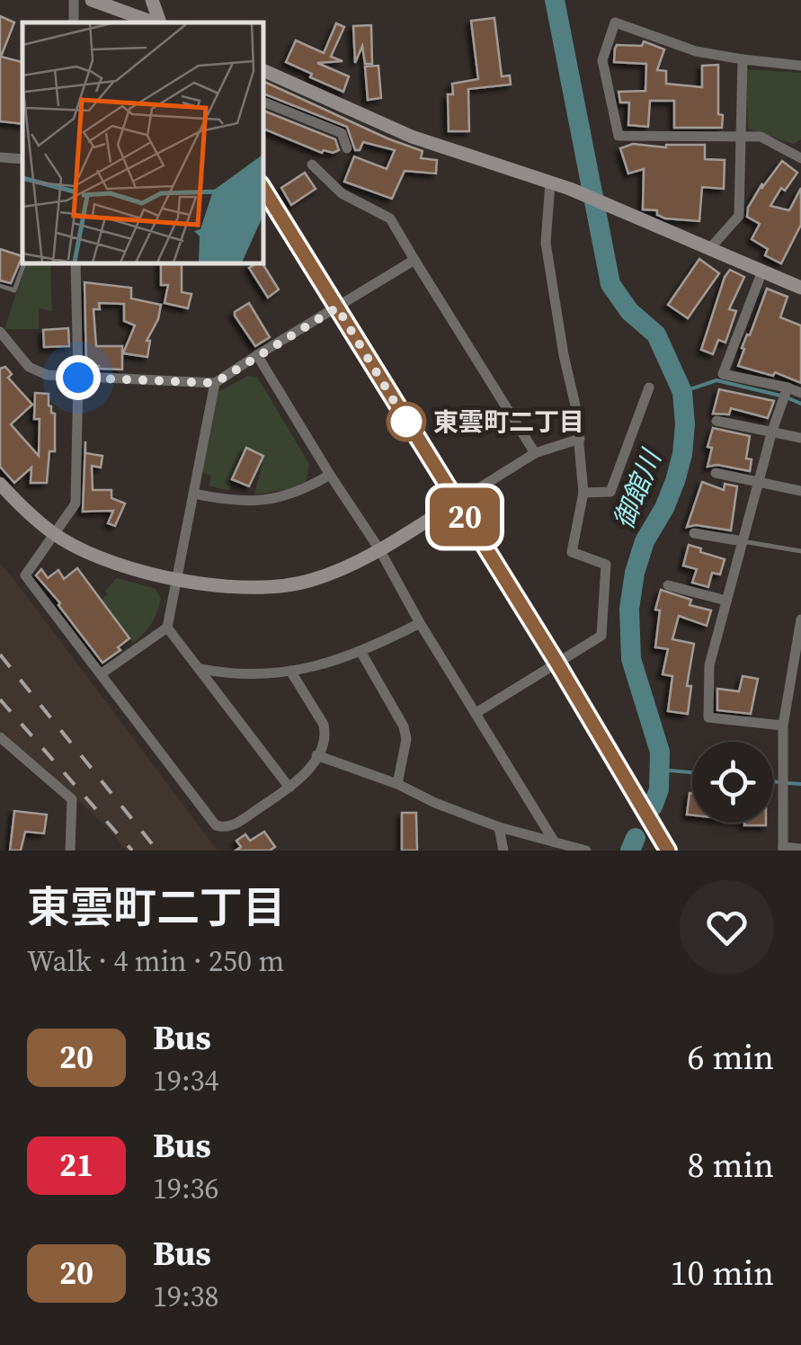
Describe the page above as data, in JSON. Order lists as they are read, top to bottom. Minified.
{"water":["御館川"],"places":["東雲町二丁目"],"lines":["bus line 20"],"page":{"on_map":"20","heading":["東雲町二丁目","Walk · 4 min · 250 m"],"list":[{"mark":"20","name":"Bus","note":"19:34","value":"6 min"},{"mark":"21","name":"Bus","note":"19:36","value":"8 min"},{"mark":"20","name":"Bus","note":"19:38","value":"10 min"}]}}
